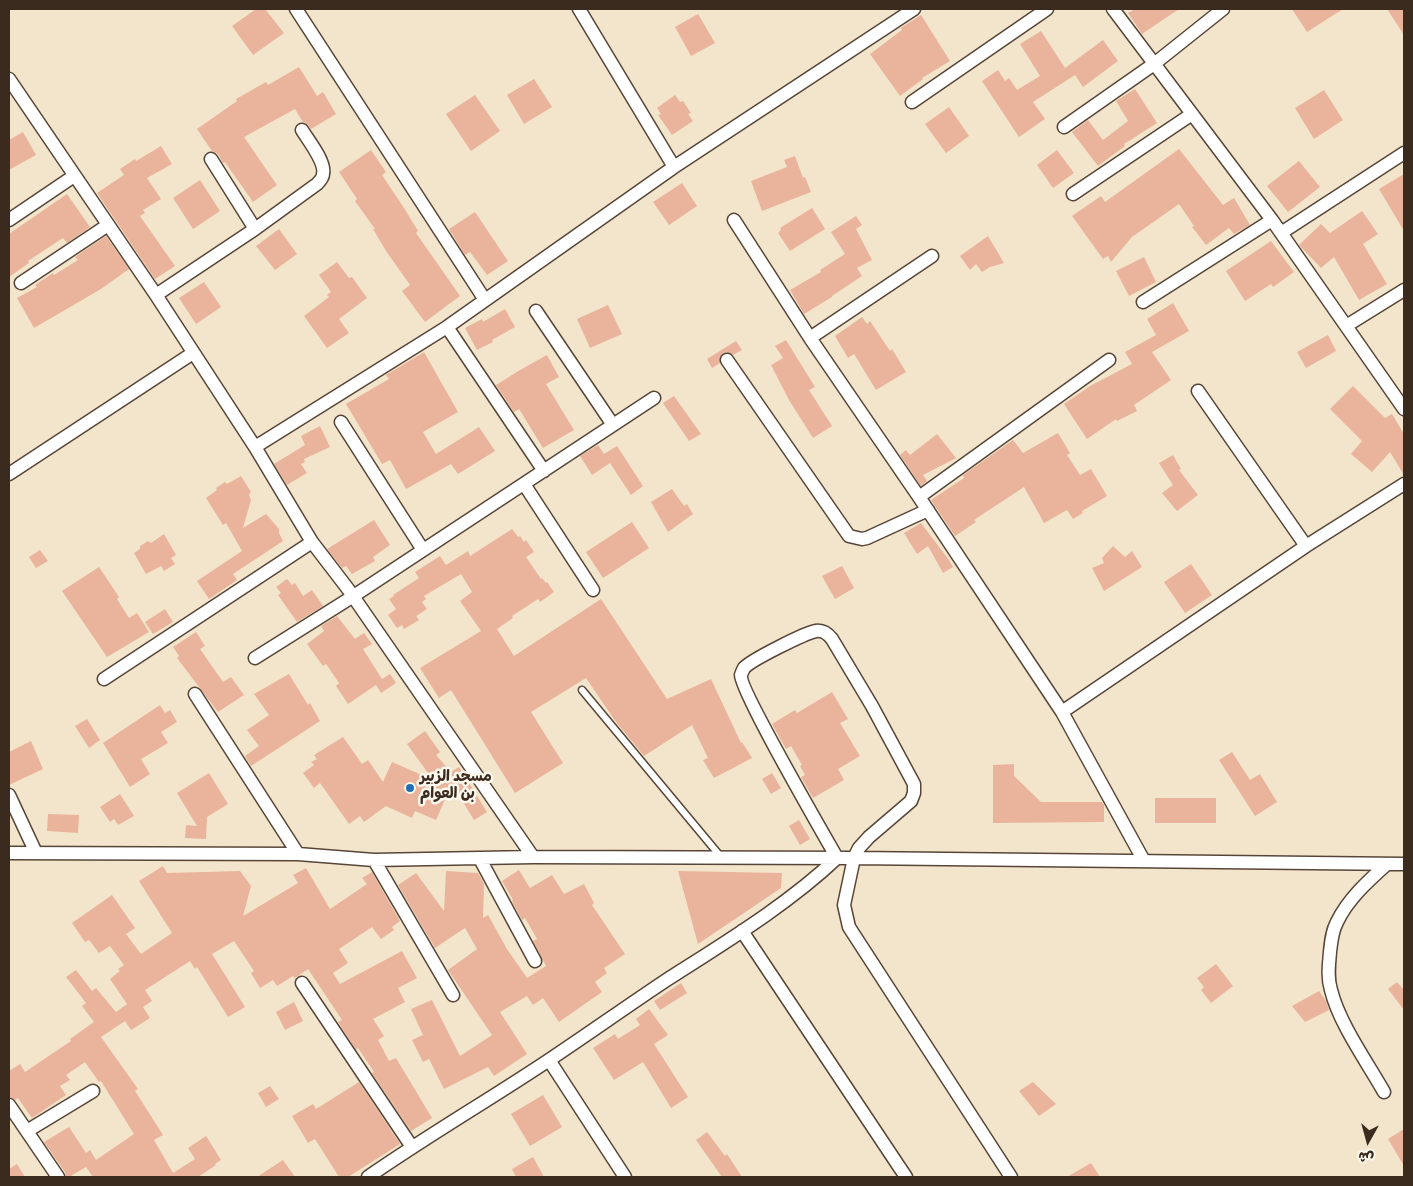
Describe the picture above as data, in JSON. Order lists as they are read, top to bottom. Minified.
{"places":["مسجد الزبير بن العوام"],"north":"bottom"}
